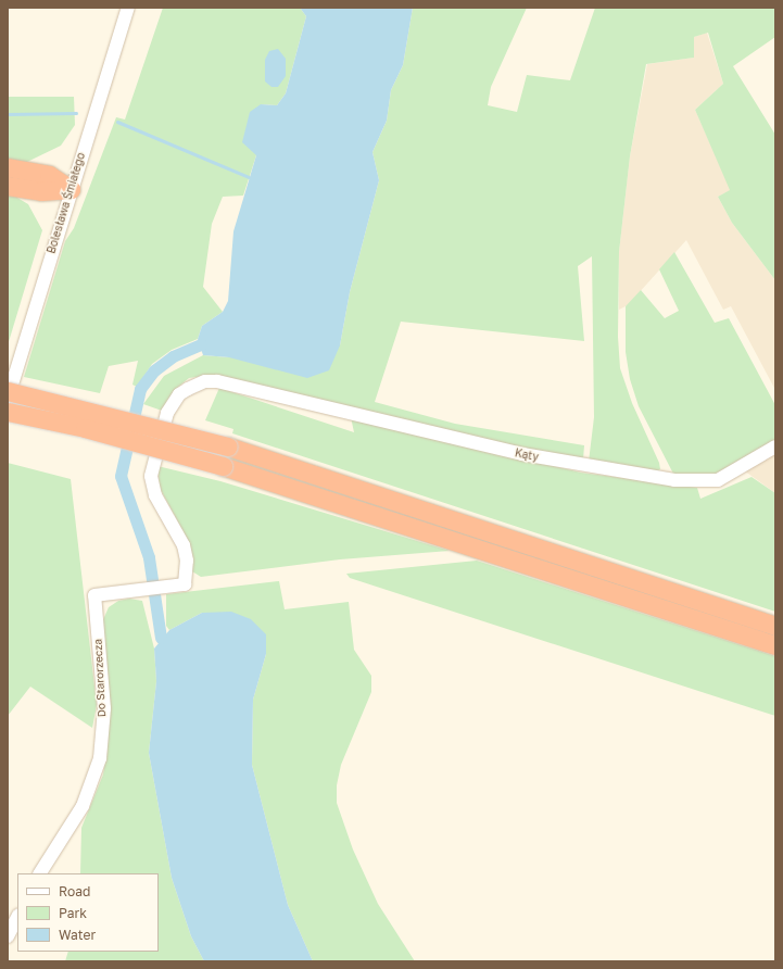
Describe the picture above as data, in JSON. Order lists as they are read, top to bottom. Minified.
{"streets":{"street":["Bolesława Śmiałego","Kąty","Do Starorzecza"]},"crossings":[["Kąty","Do Starorzecza"]],"legend":["Road","Park","Water"]}
